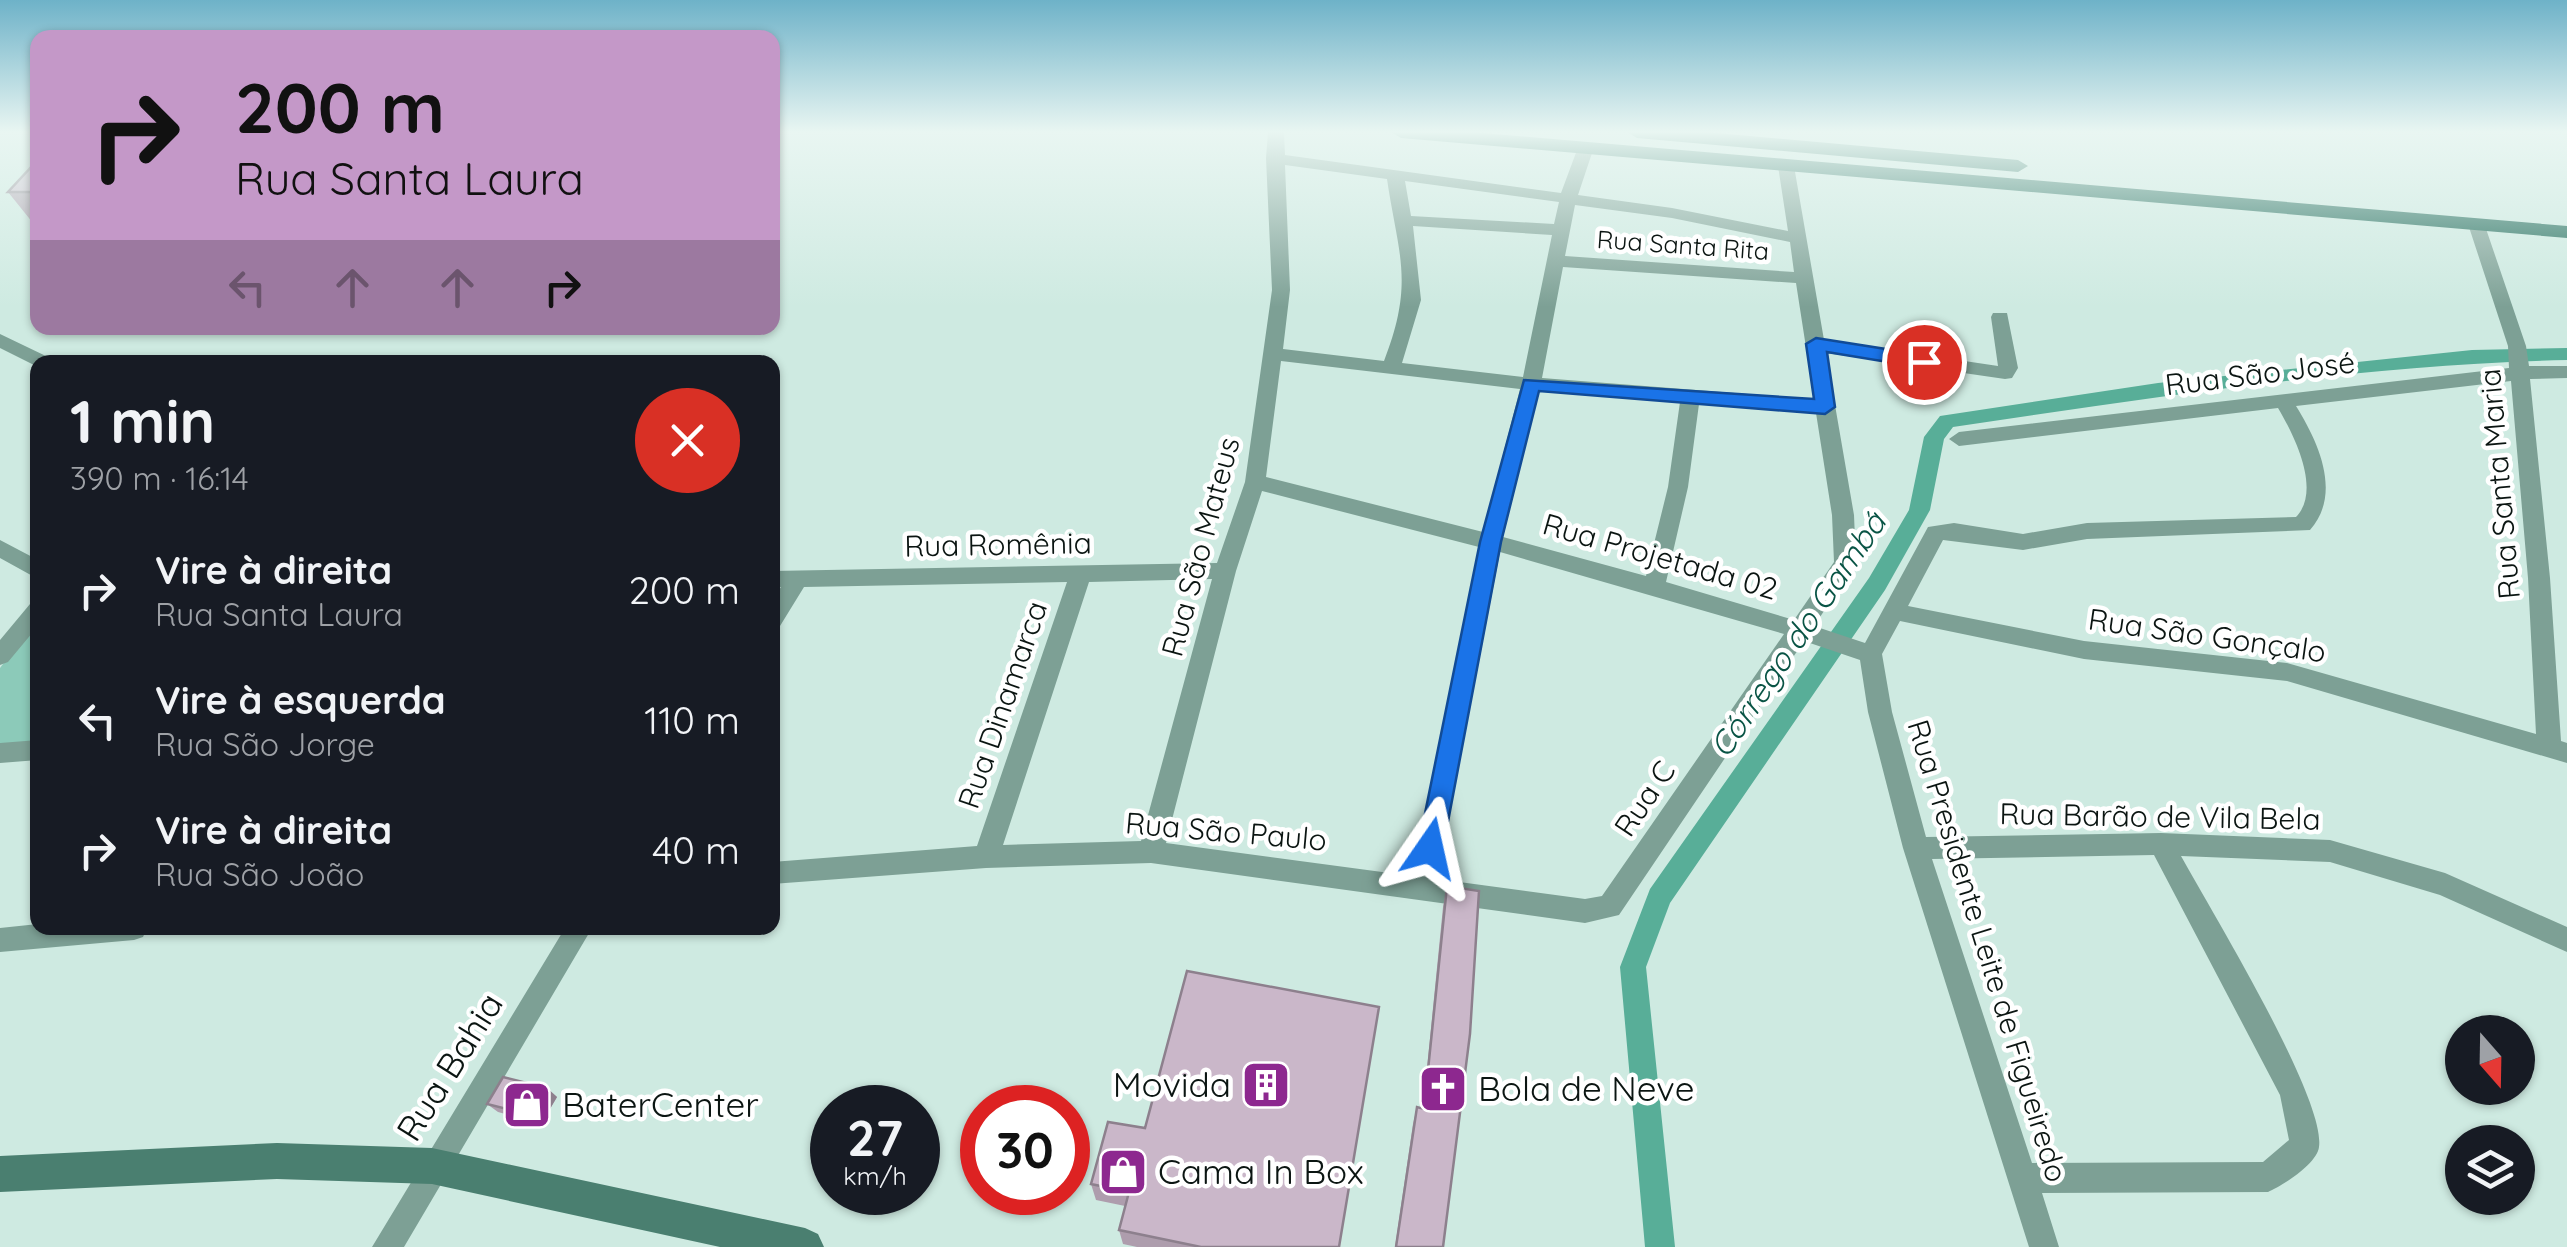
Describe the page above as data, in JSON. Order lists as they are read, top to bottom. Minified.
{"streets":{"street":["Rua Santa Rita","Rua São José","Rua Santa Maria","Rua Romênia","Rua São Mateus","Rua Projetada 02","Rua São Gonçalo","Rua Dinamarca","Rua C","Rua Barão de Vila Bela","Rua São Paulo","Rua Presidente Leite de Figueiredo","Rua Bahia"]},"crossings":[["Rua Santa Rita","Rua C"],["Rua São José","Rua Santa Maria"],["Rua Santa Maria","Rua São Gonçalo"],["Rua Romênia","Rua São Mateus"],["Rua Romênia","Rua Dinamarca"],["Rua São Mateus","Rua Projetada 02"],["Rua São Mateus","Rua São Paulo"],["Rua Projetada 02","Rua C"],["Rua Projetada 02","Rua Presidente Leite de Figueiredo"],["Rua Dinamarca","Rua São Paulo"],["Rua C","Rua São Paulo"],["Rua Barão de Vila Bela","Rua Presidente Leite de Figueiredo"]],"water":["Córrego do Gambá"],"places":{"building":["Movida"],"church":["Bola de Neve"],"shop":["BaterCenter","Cama In Box"]},"north":"bottom","page":{"turn":["200 m","Rua Santa Laura"],"heading":["1 min","390 m · 16:14"],"list":[{"name":"Vire à direita","note":"Rua Santa Laura","value":"200 m"},{"name":"Vire à esquerda","note":"Rua São Jorge","value":"110 m"},{"name":"Vire à direita","note":"Rua São João","value":"40 m"}],"speed":"27 km/h","limit":"30"}}
